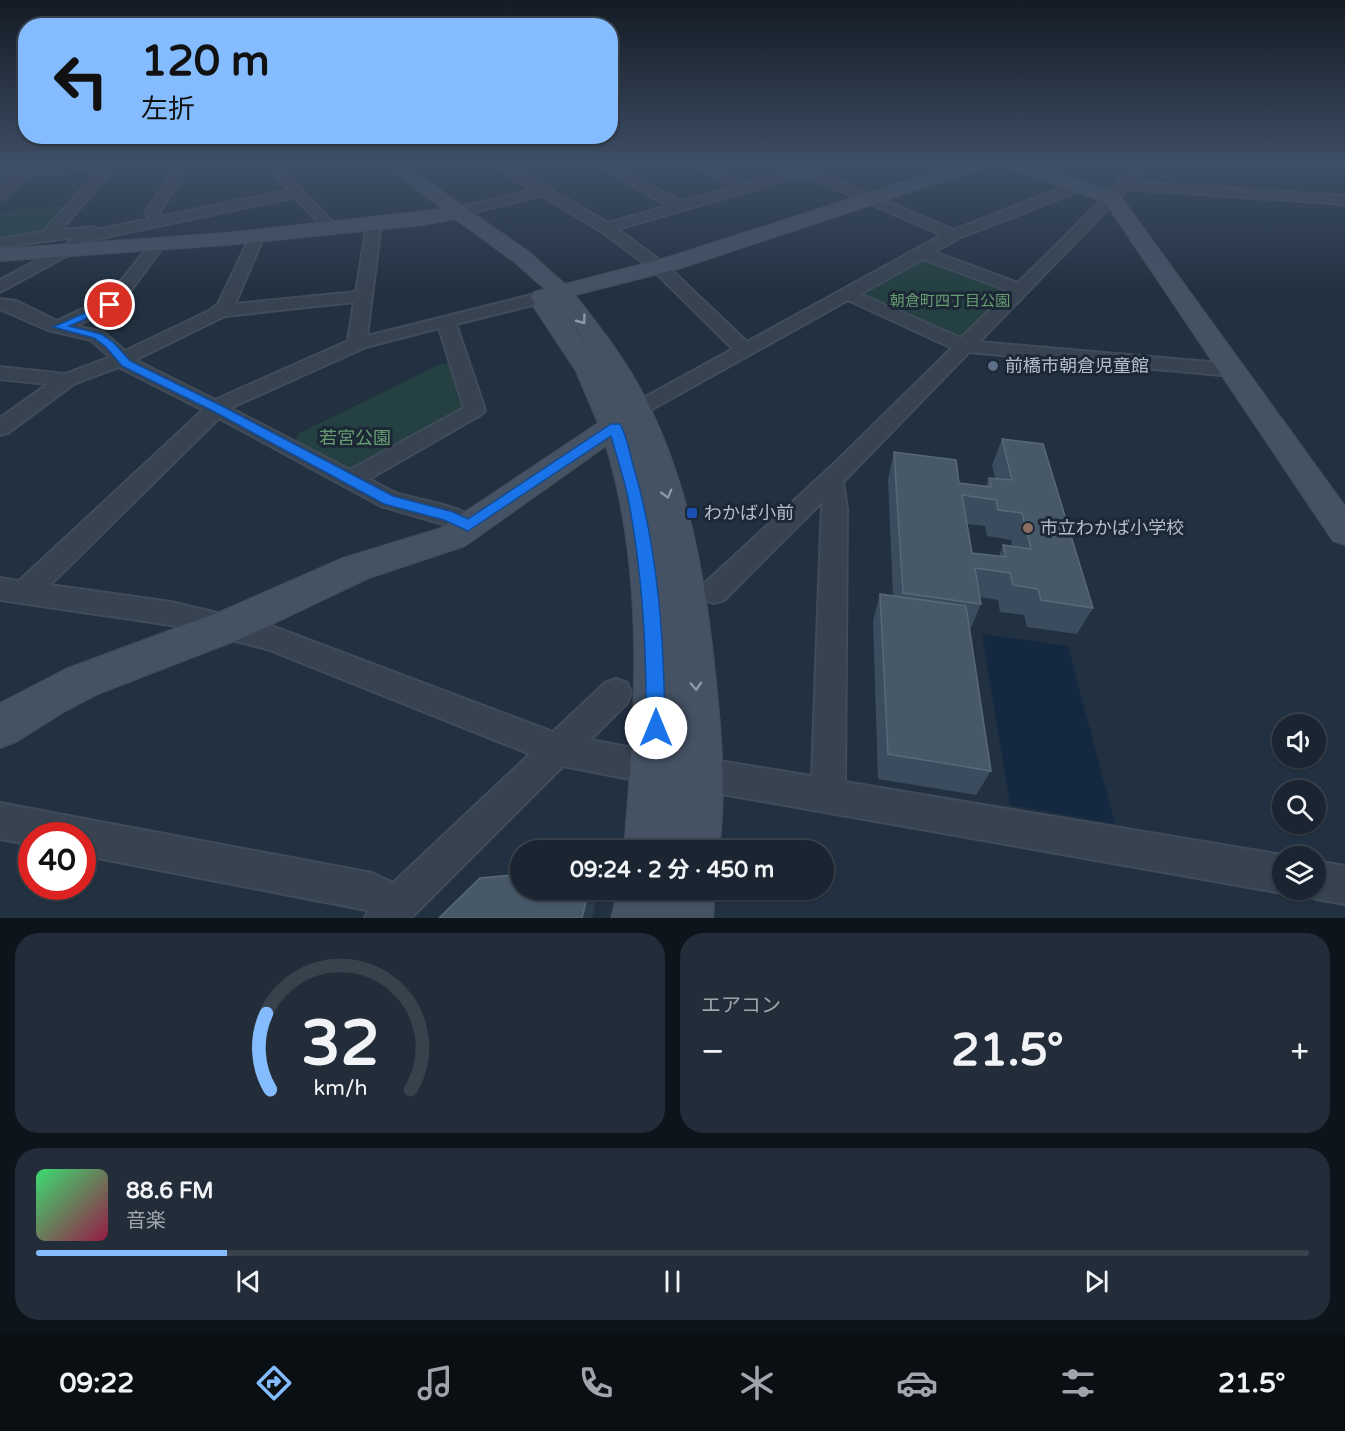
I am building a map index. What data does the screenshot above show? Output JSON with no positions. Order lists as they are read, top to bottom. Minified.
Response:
{"parks":["朝倉町四丁目公園","若宮公園"],"places":{"other":["前橋市朝倉児童館","市立わかば小学校"],"transit":["わかば小前"]},"page":{"turn":["120 m","左折"],"limit":"40","trip":"09:24 · 2 分 · 450 m","tile":"エアコン","heat":["−","21.5°","+"],"song":["88.6 FM","音楽"],"tabs":["09:22","21.5°"],"gauge":["32","km/h"]}}
